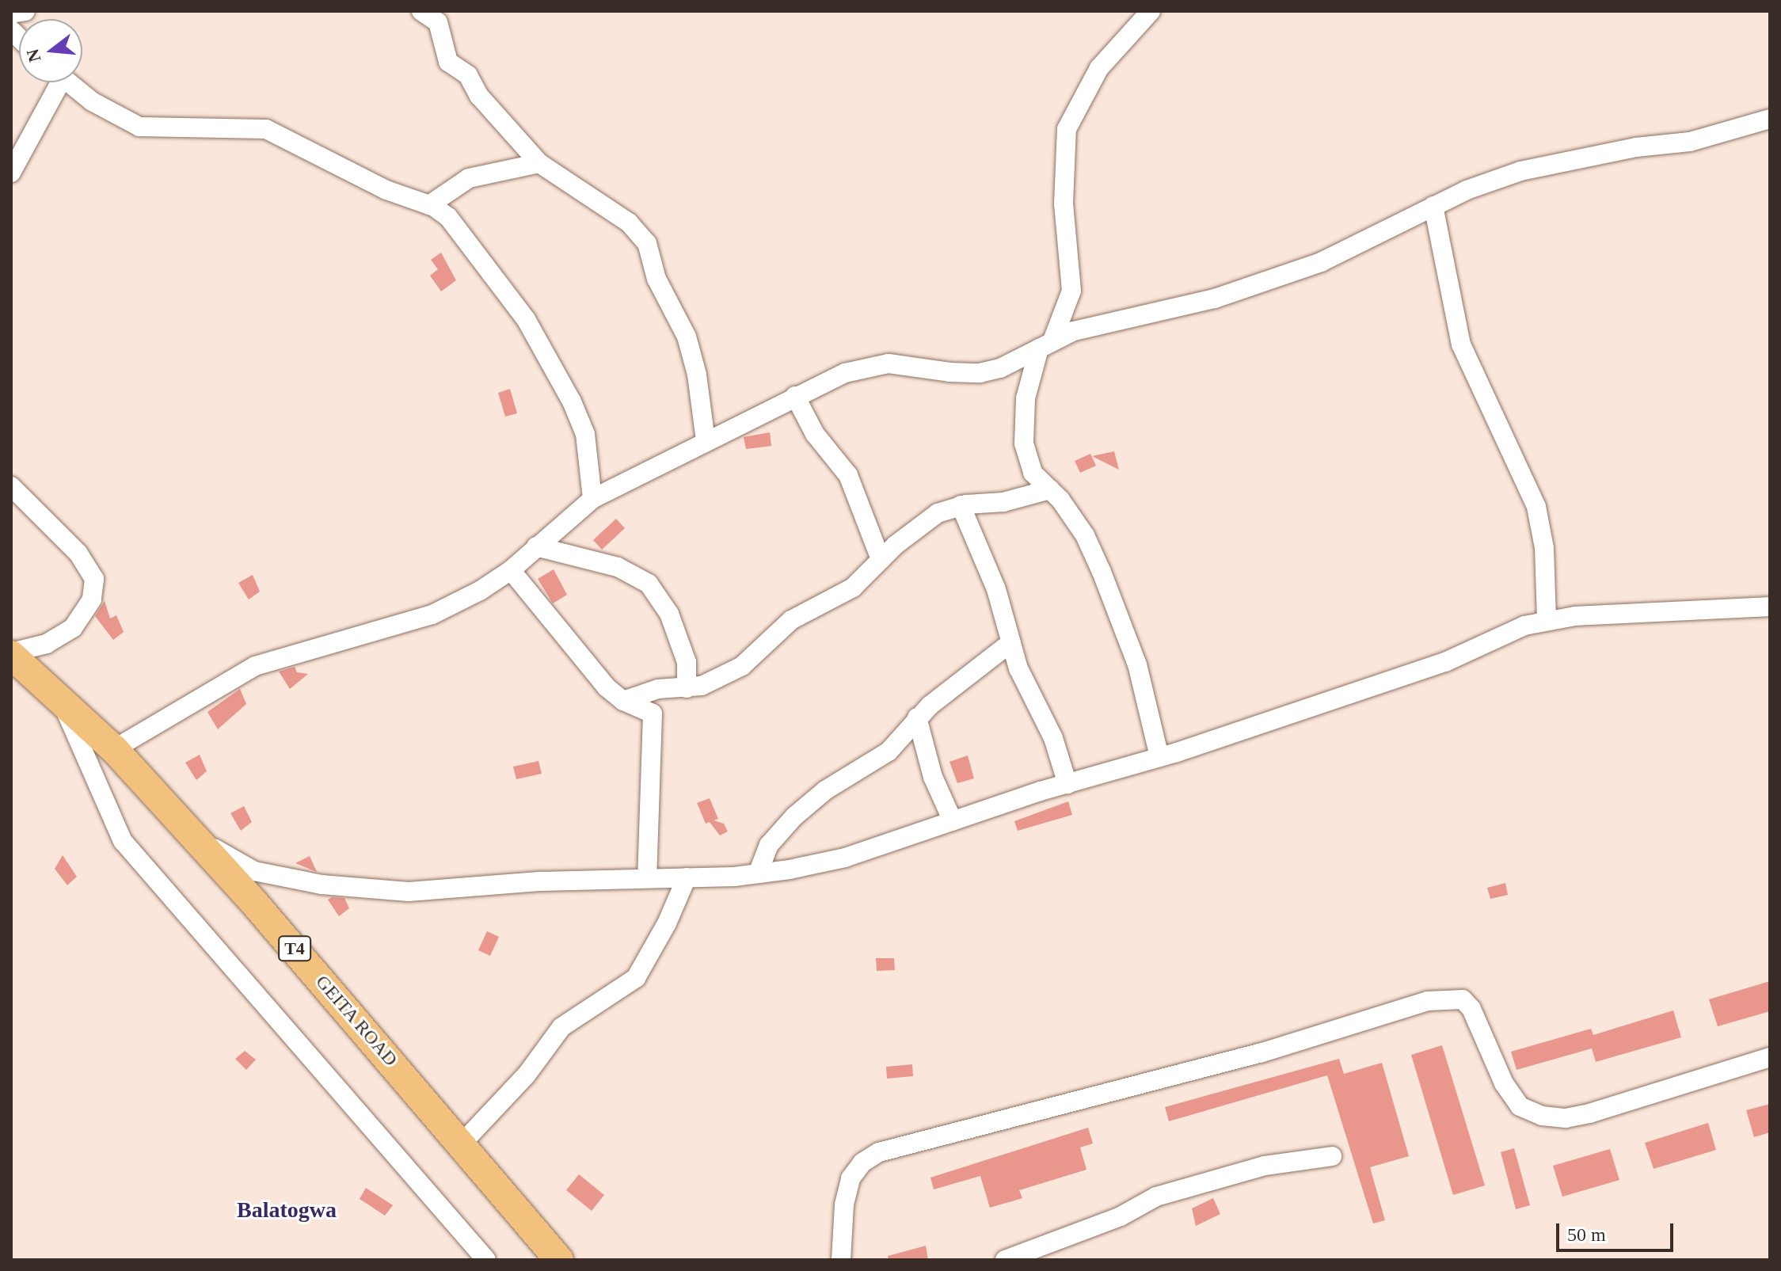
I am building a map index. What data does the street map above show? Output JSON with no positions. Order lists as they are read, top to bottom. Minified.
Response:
{"streets":{"highway":["T4","GEITA ROAD"]},"districts":["Balatogwa"],"scale_bar":"50 m","north":"left"}
